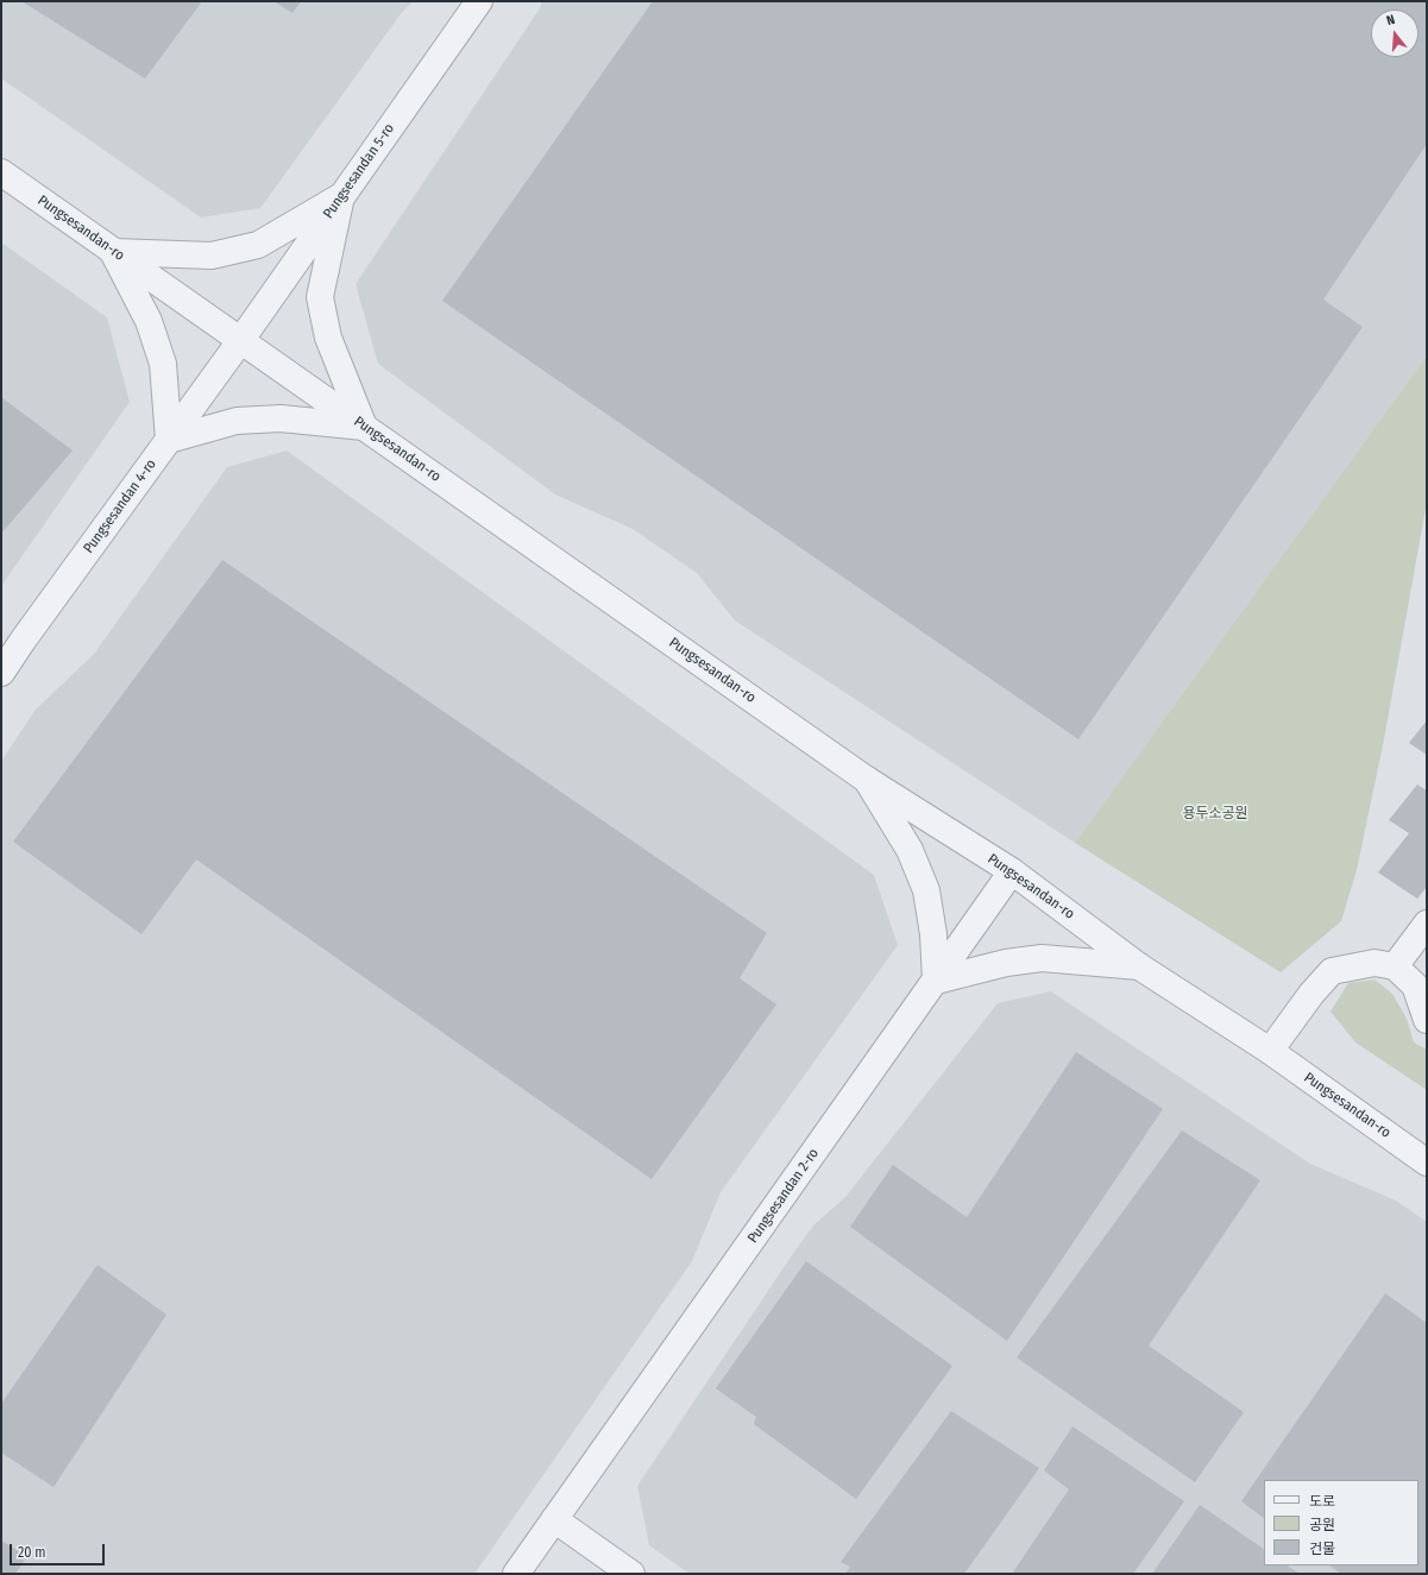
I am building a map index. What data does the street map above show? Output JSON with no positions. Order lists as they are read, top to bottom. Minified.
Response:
{"streets":{"street":["Pungsesandan 5-ro","Pungsesandan-ro","Pungsesandan 4-ro","Pungsesandan 2-ro"]},"crossings":[["Pungsesandan 5-ro","Pungsesandan-ro"],["Pungsesandan 5-ro","Pungsesandan 4-ro"],["Pungsesandan-ro","Pungsesandan 4-ro"],["Pungsesandan-ro","Pungsesandan 2-ro"]],"parks":["용두소공원"],"legend":["도로","공원","건물"],"scale_bar":"20 m","north":"top"}
